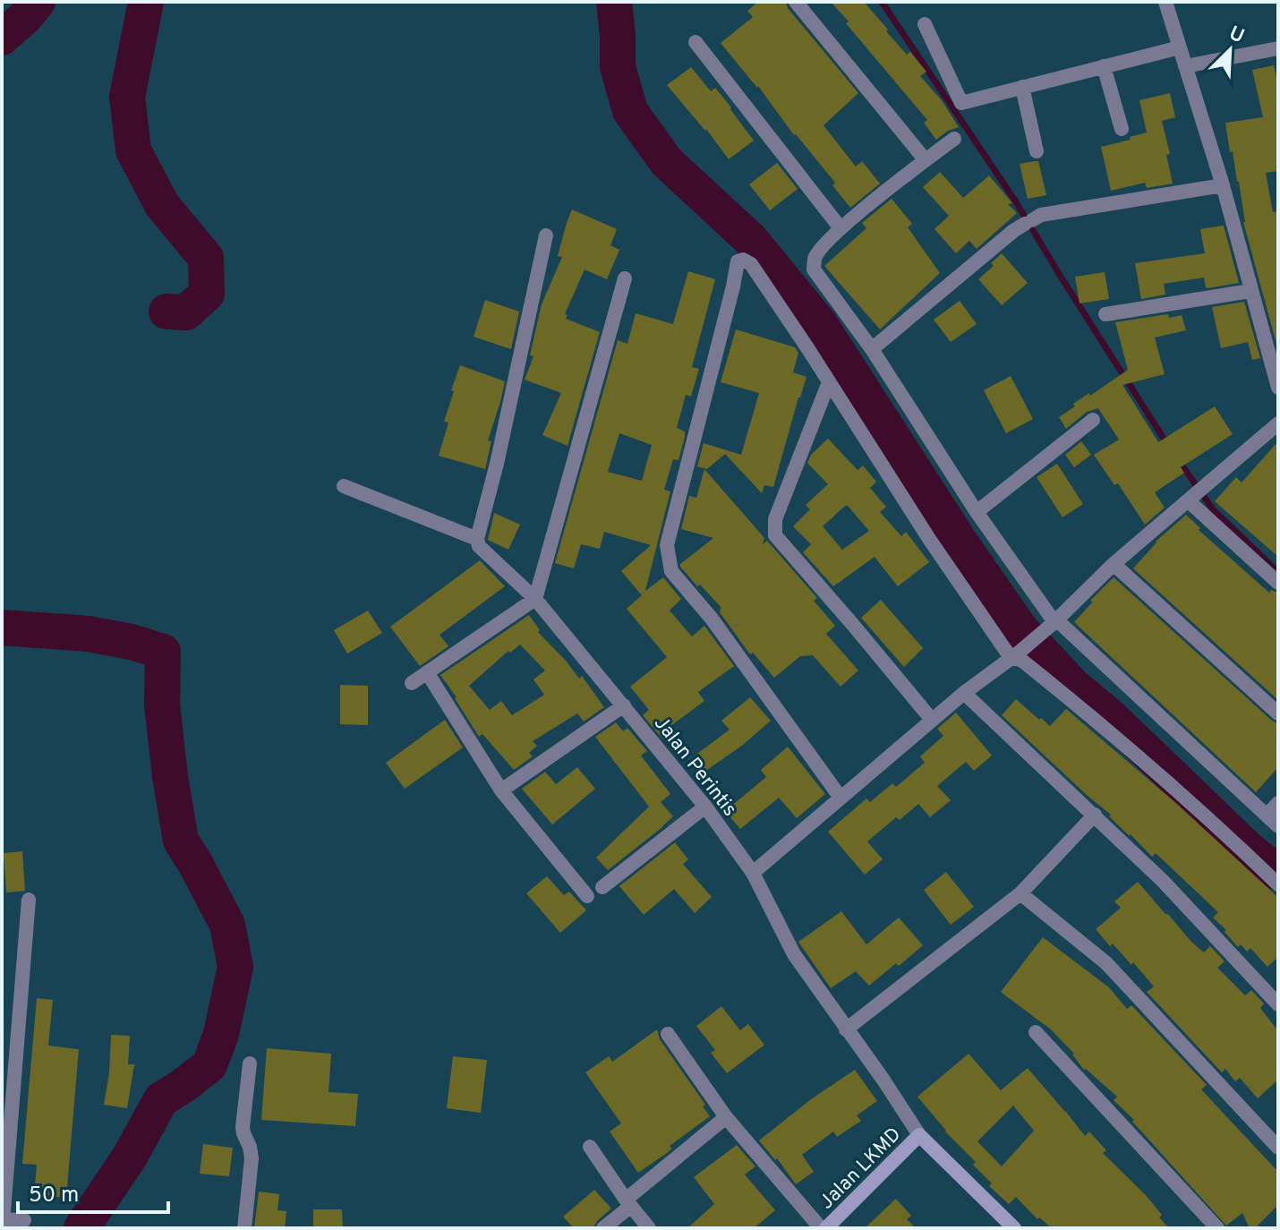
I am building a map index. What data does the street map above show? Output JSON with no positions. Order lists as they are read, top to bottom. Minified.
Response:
{"streets":{"street":["Jalan Perintis","Jalan LKMD"]},"crossings":[["Jalan Perintis","Jalan LKMD"]],"scale_bar":"50 m","north":"top right"}
